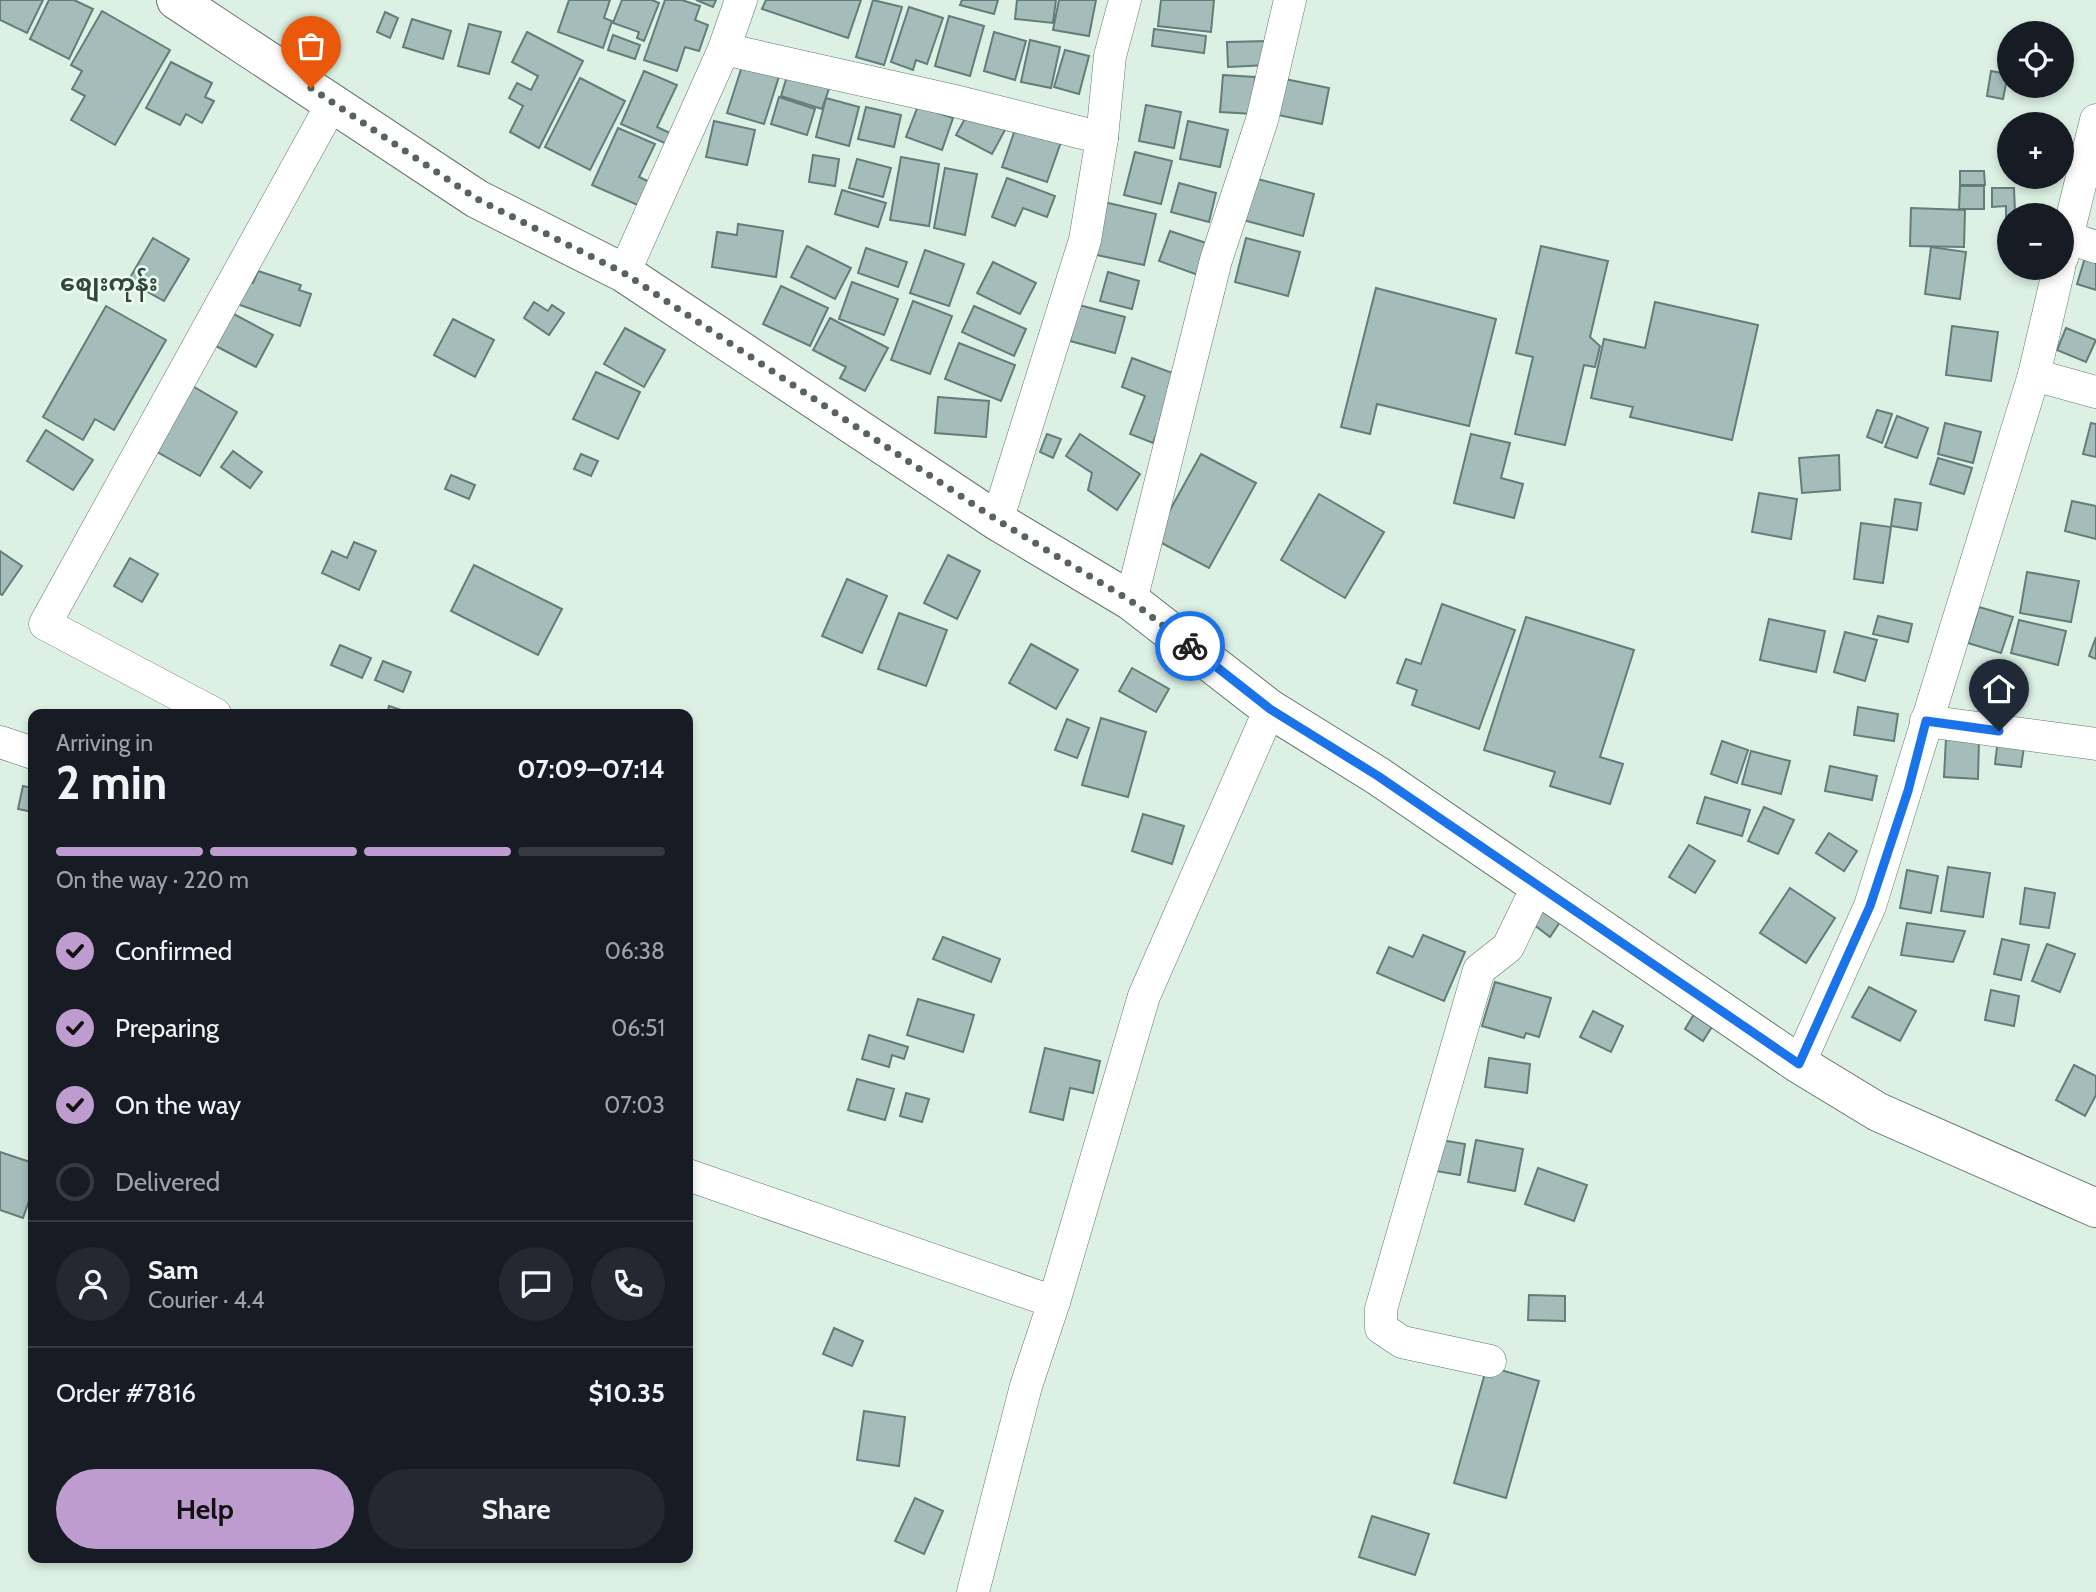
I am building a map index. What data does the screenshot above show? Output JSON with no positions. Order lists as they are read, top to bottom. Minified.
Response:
{"districts":["စျေးကုန်း"],"page":{"map_buttons":["+","−"],"heading":["2 min","Arriving in","07:09–07:14"],"panel":["Sam","Courier · 4.4","Order #7816","$10.35"],"bar":"On the way · 220 m","list":[["Confirmed","06:38"],["Preparing","06:51"],["On the way","07:03"],"Delivered"],"buttons":["Help","Share"]}}
